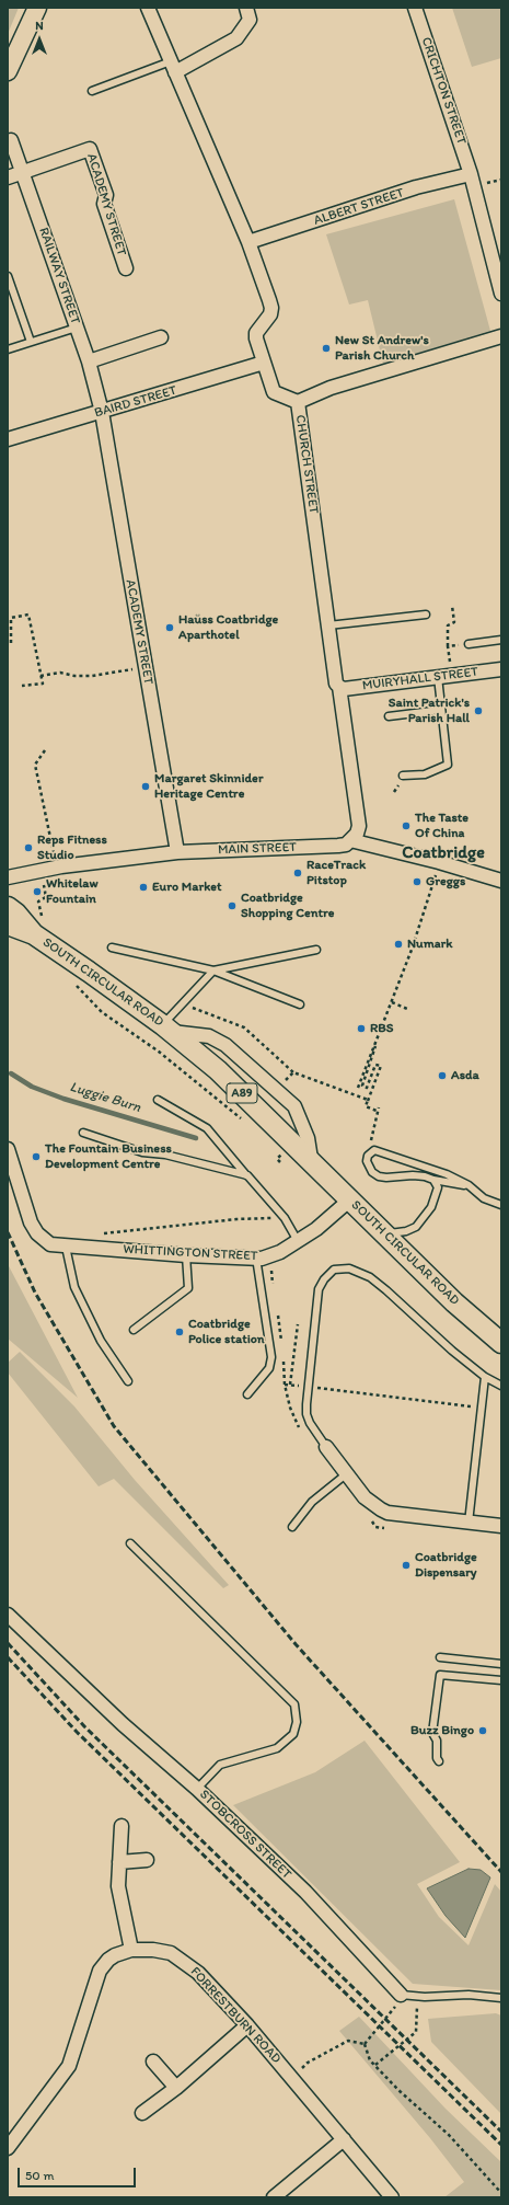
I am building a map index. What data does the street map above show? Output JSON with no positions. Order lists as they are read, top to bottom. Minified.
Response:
{"streets":{"main road":["SOUTH CIRCULAR ROAD","A89"],"street":["CRICHTON STREET","ACADEMY STREET","ALBERT STREET","RAILWAY STREET","BAIRD STREET","CHURCH STREET","MUIRYHALL STREET","MAIN STREET","WHITTINGTON STREET","STOBCROSS STREET","FORRESTBURN ROAD"]},"crossings":[["CRICHTON STREET","ALBERT STREET"],["ACADEMY STREET","RAILWAY STREET"],["ACADEMY STREET","BAIRD STREET"],["ACADEMY STREET","MAIN STREET"],["ALBERT STREET","CHURCH STREET"],["RAILWAY STREET","BAIRD STREET"],["BAIRD STREET","CHURCH STREET"],["CHURCH STREET","MUIRYHALL STREET"],["CHURCH STREET","MAIN STREET"],["SOUTH CIRCULAR ROAD","WHITTINGTON STREET"]],"districts":["Coatbridge"],"water":["Luggie Burn"],"places":["New St Andrew's Parish Church","Haŭss Coatbridge Aparthotel","Saint Patrick's Parish Hall","Margaret Skinnider Heritage Centre","The Taste Of China","Reps Fitness Studio","RaceTrack Pitstop","Greggs","Euro Market","Whitelaw Fountain","Coatbridge Shopping Centre","Numark","RBS","Asda","The Fountain Business Development Centre","Coatbridge Police station","Coatbridge Dispensary","Buzz Bingo"],"scale_bar":"50 m","north":"top"}
